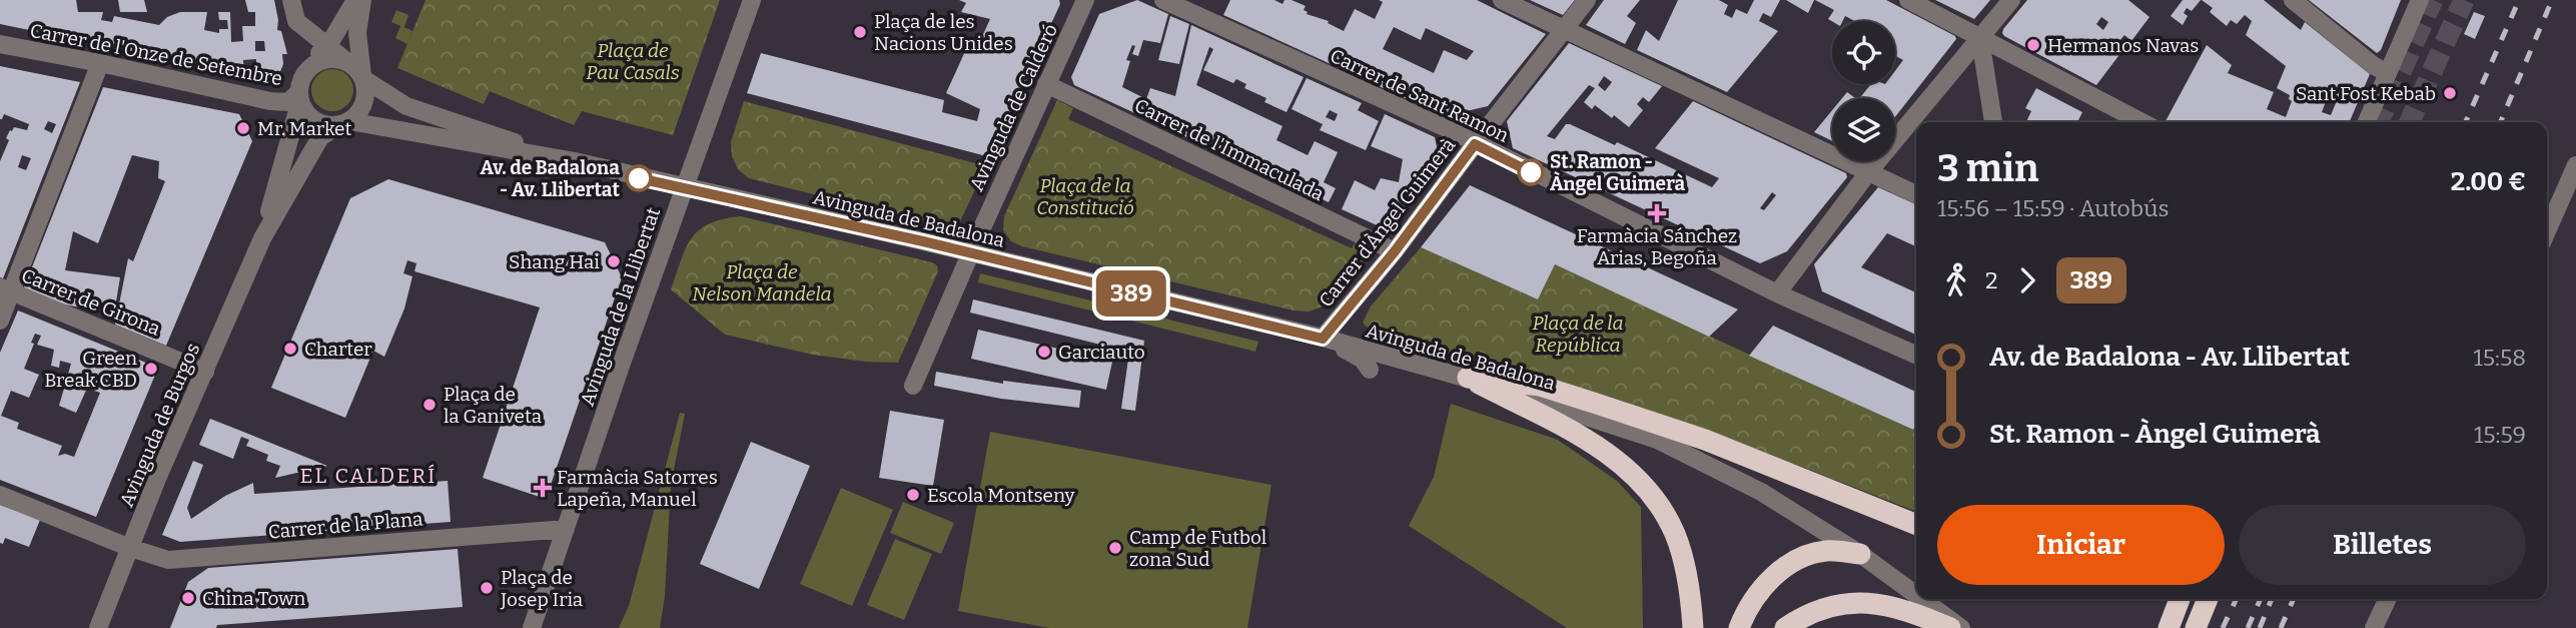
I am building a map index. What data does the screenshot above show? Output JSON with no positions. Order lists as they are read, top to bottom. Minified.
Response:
{"streets":{"street":["Carrer de l'Onze de Setembre","Carrer de Sant Ramon","Avinguda de Calderó","Carrer de l'Immaculada","Avinguda de Badalona","Carrer d'Àngel Guimerà","Carrer de Girona","Avinguda de la Llibertat","Avinguda de Burgos","Carrer de la Plana"]},"crossings":[["Carrer de l'Onze de Setembre","Avinguda de Badalona"],["Carrer de l'Onze de Setembre","Avinguda de Burgos"],["Carrer de Sant Ramon","Carrer d'Àngel Guimerà"],["Avinguda de Calderó","Carrer de l'Immaculada"],["Avinguda de Calderó","Avinguda de Badalona"],["Carrer de l'Immaculada","Carrer d'Àngel Guimerà"],["Avinguda de Badalona","Carrer d'Àngel Guimerà"],["Avinguda de Badalona","Avinguda de la Llibertat"],["Avinguda de Badalona","Avinguda de Burgos"],["Carrer de Girona","Avinguda de Burgos"],["Avinguda de la Llibertat","Carrer de la Plana"],["Avinguda de Burgos","Carrer de la Plana"]],"districts":["EL CALDERÍ"],"parks":["Plaça de Pau Casals","Plaça de la Constitució","Plaça de Nelson Mandela","Plaça de la República"],"places":{"other":["Plaça de les Nacions Unides","Hermanos Navas","Sant Fost Kebab","Mr. Market","St. Ramon - Àngel Guimerà","Av. de Badalona - Av. Llibertat","Shang Hai","Charter","Garciauto","Green Break CBD","Plaça de la Ganiveta","Escola Montseny","Camp de Futbol zona Sud","Plaça de Josep Iria","China Town"],"health":["Farmàcia Sánchez Arias, Begoña","Farmàcia Satorres Lapeña, Manuel"]},"lines":["bus line 389"],"page":{"on_map":"389","heading":["3 min","15:56 – 15:59 · Autobús","2.00 €"],"legs":["2","389"],"list":[{"name":"Av. de Badalona - Av. Llibertat","value":"15:58"},{"name":"St. Ramon - Àngel Guimerà","value":"15:59"}],"buttons":["Iniciar","Billetes"]}}
